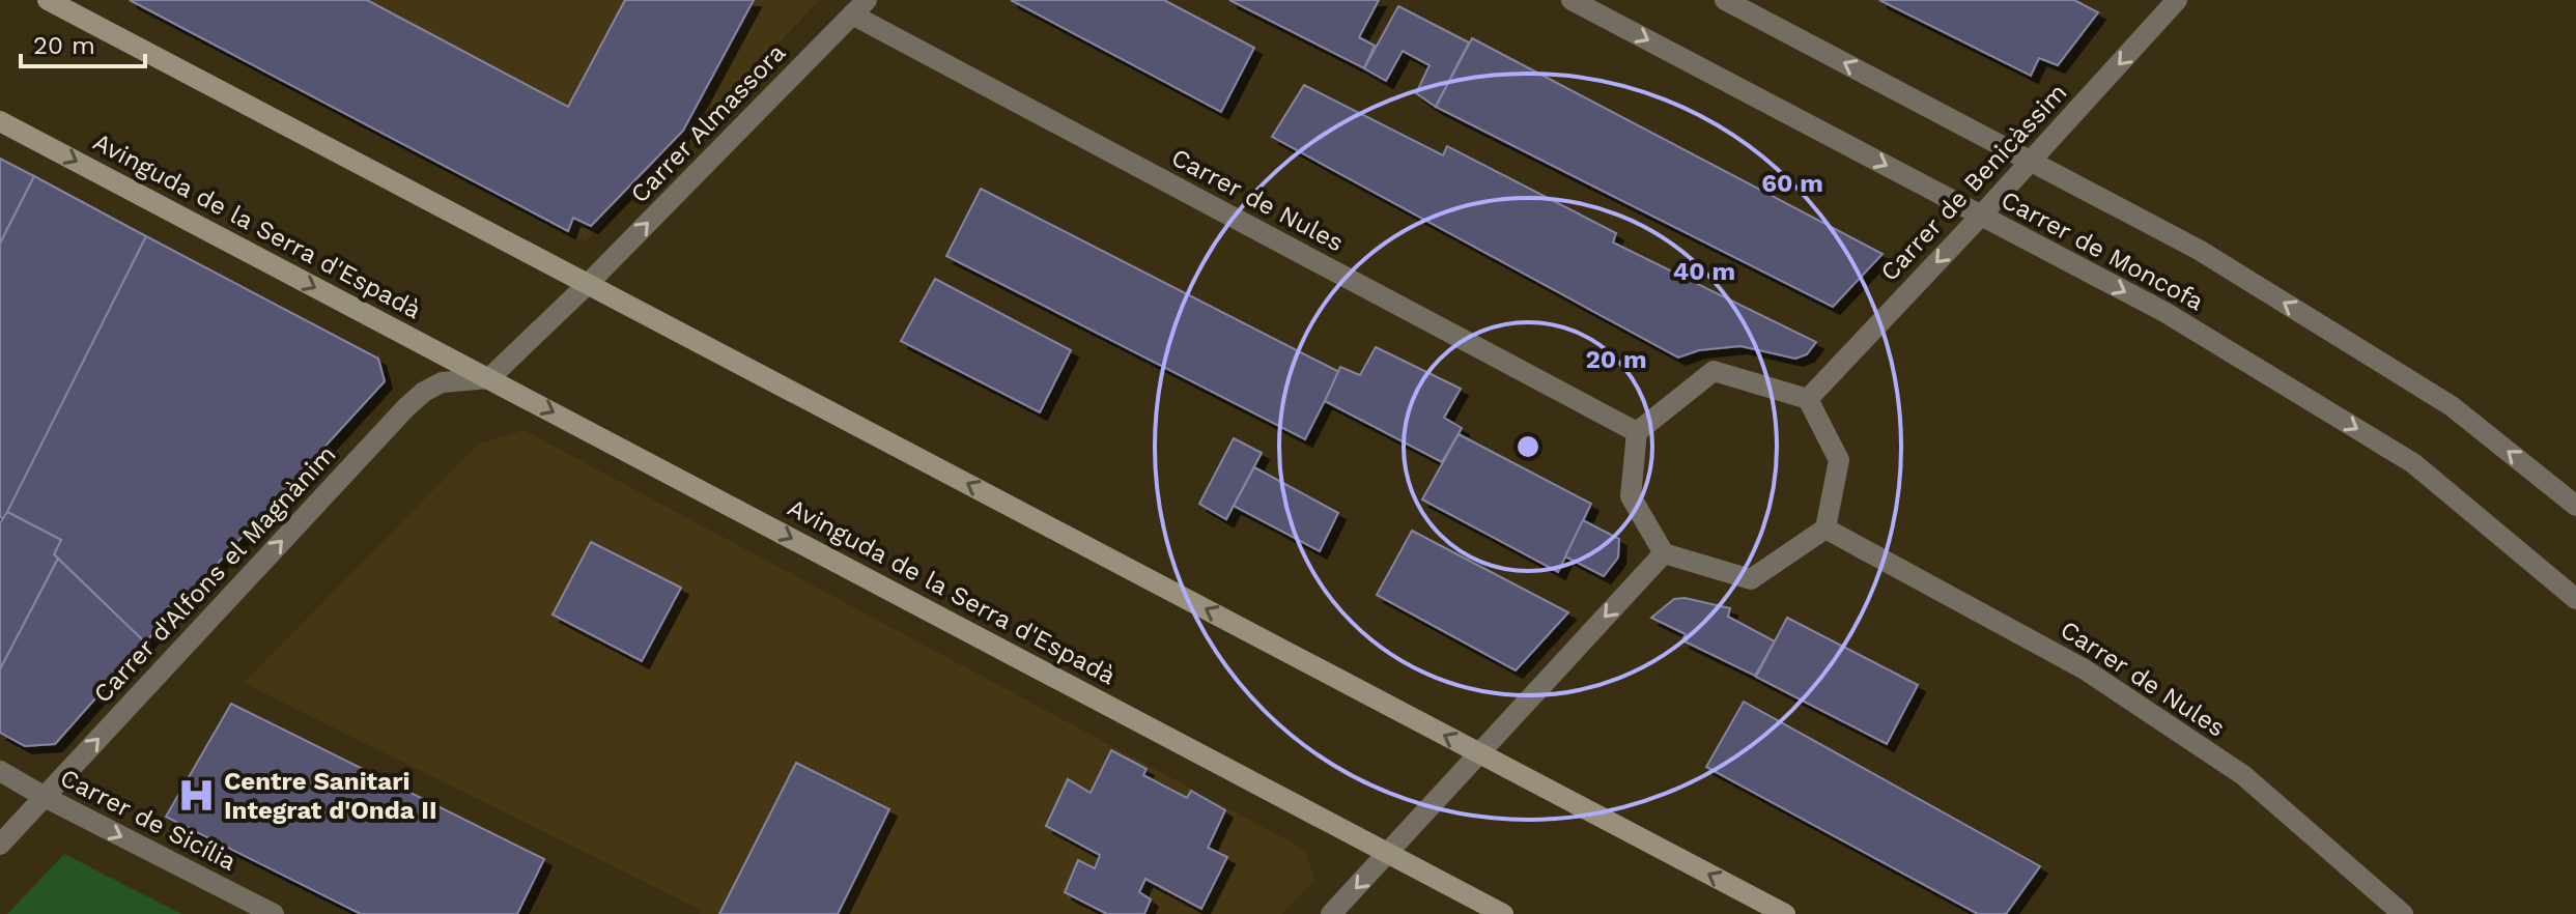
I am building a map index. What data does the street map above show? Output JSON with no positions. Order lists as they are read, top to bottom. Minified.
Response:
{"streets":{"street":["Carrer Almassora","Carrer de Benicàssim","Carrer de Nules","Avinguda de la Serra d'Espadà","Carrer de Moncofa","Carrer d'Alfons el Magnànim","Carrer de Sicília"]},"crossings":[["Carrer Almassora","Carrer de Nules"],["Carrer de Benicàssim","Carrer de Nules"],["Carrer de Benicàssim","Carrer de Moncofa"],["Avinguda de la Serra d'Espadà","Carrer d'Alfons el Magnànim"],["Carrer d'Alfons el Magnànim","Carrer de Sicília"]],"one_way":["Carrer Almassora","Carrer de Benicàssim","Carrer d'Alfons el Magnànim","Carrer de Sicília"],"places":{"hospital":["Centre Sanitari Integrat d'Onda II"]},"scale_bar":"20 m","rings":["60 m","40 m","20 m"]}
